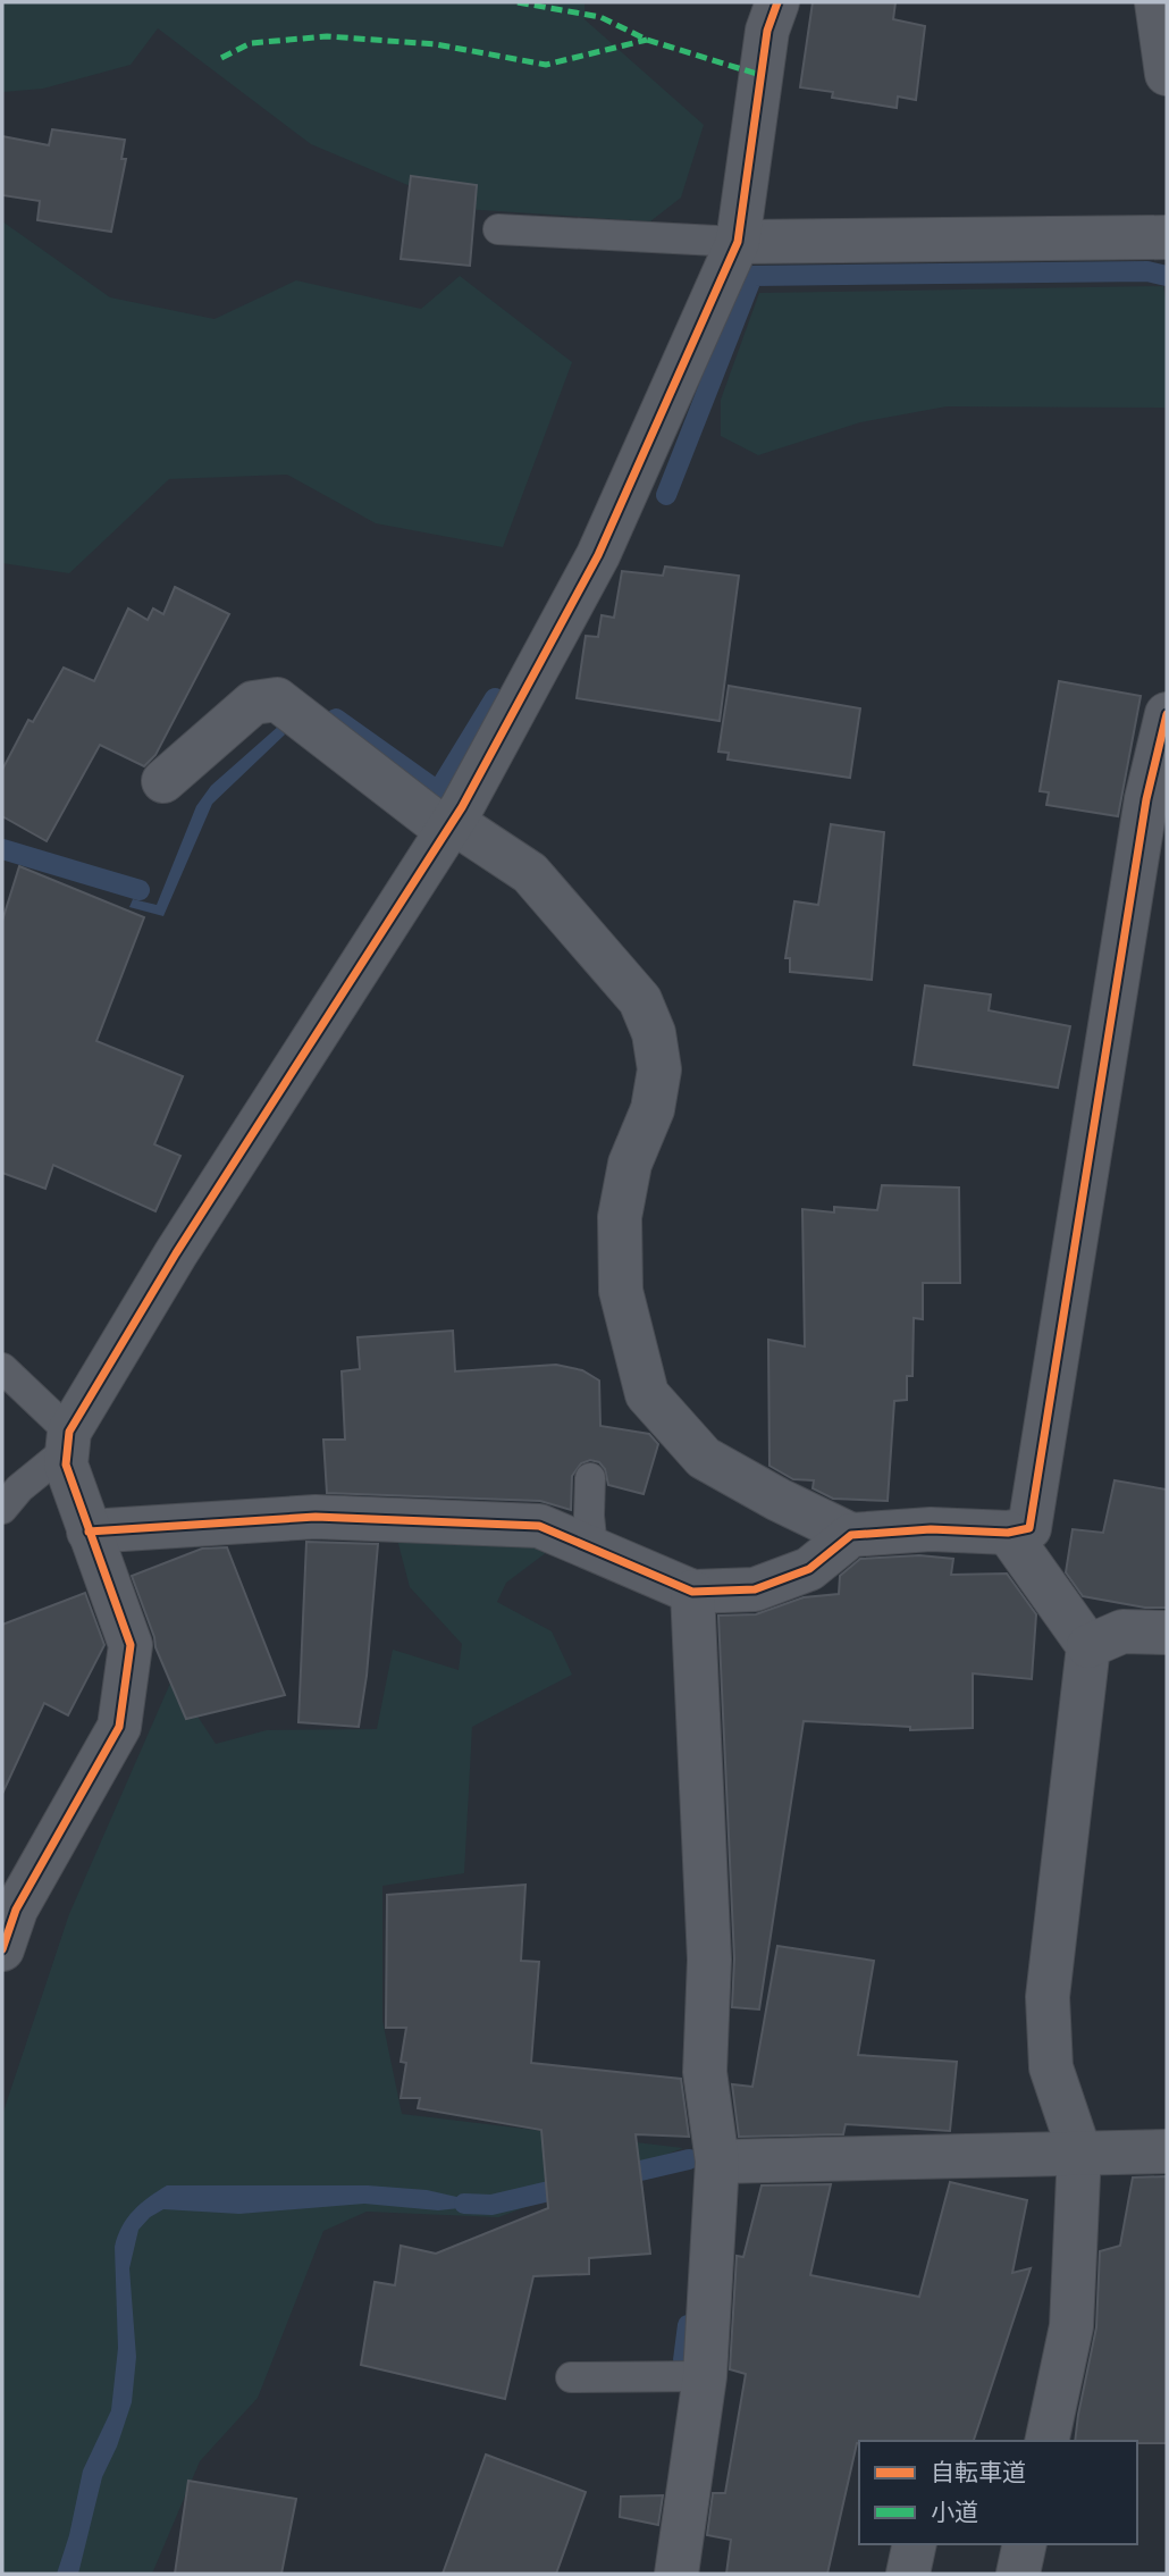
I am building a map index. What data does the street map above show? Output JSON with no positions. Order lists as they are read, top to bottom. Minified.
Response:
{"legend":["自転車道","小道"]}
